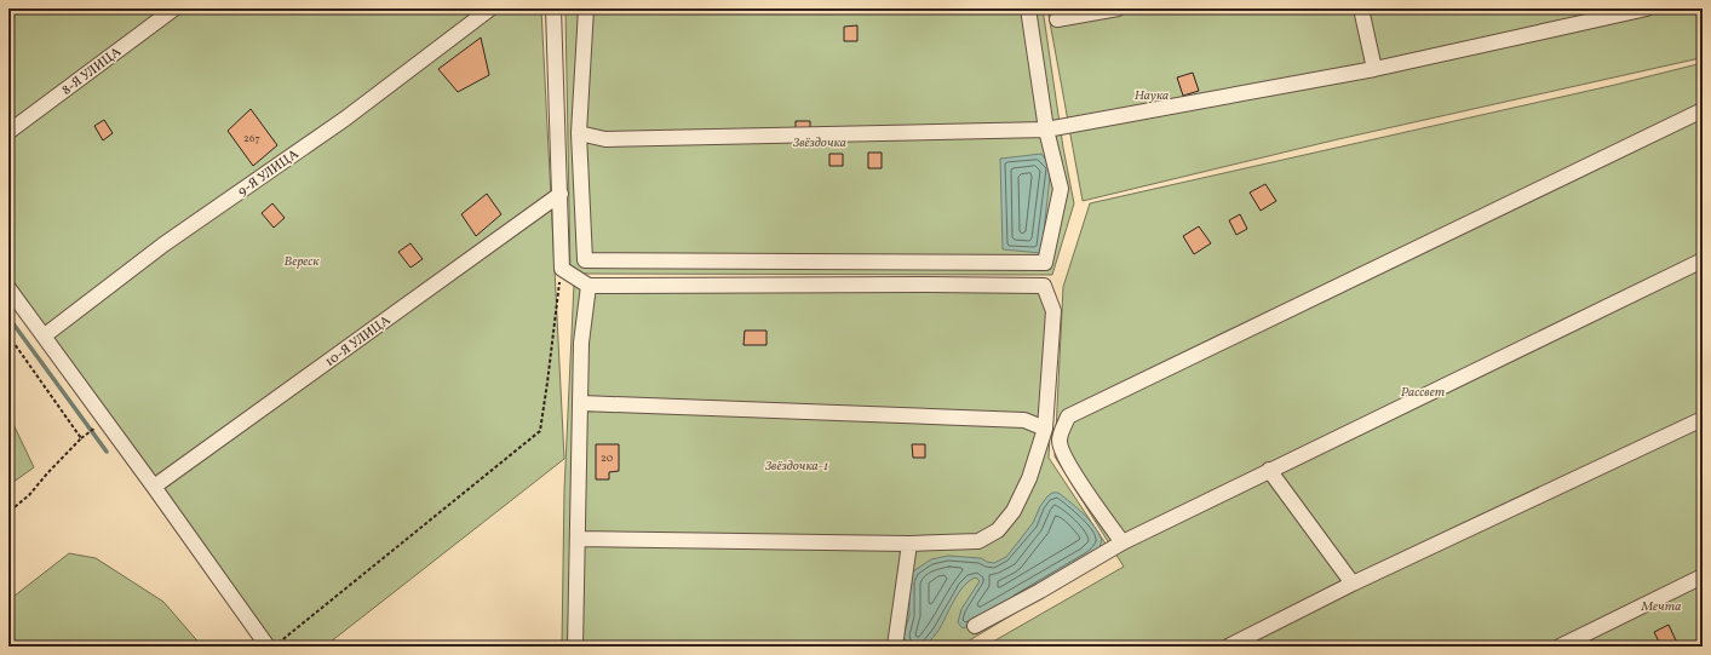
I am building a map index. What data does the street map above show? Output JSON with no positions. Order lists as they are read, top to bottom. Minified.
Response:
{"streets":{"street":["8-Я УЛИЦА","9-Я УЛИЦА","10-Я УЛИЦА"]},"parks":["Наука","Звёздочка","Вереск","Рассвет","Звёздочка-1","Мечта"],"house_numbers":["267","20"]}
